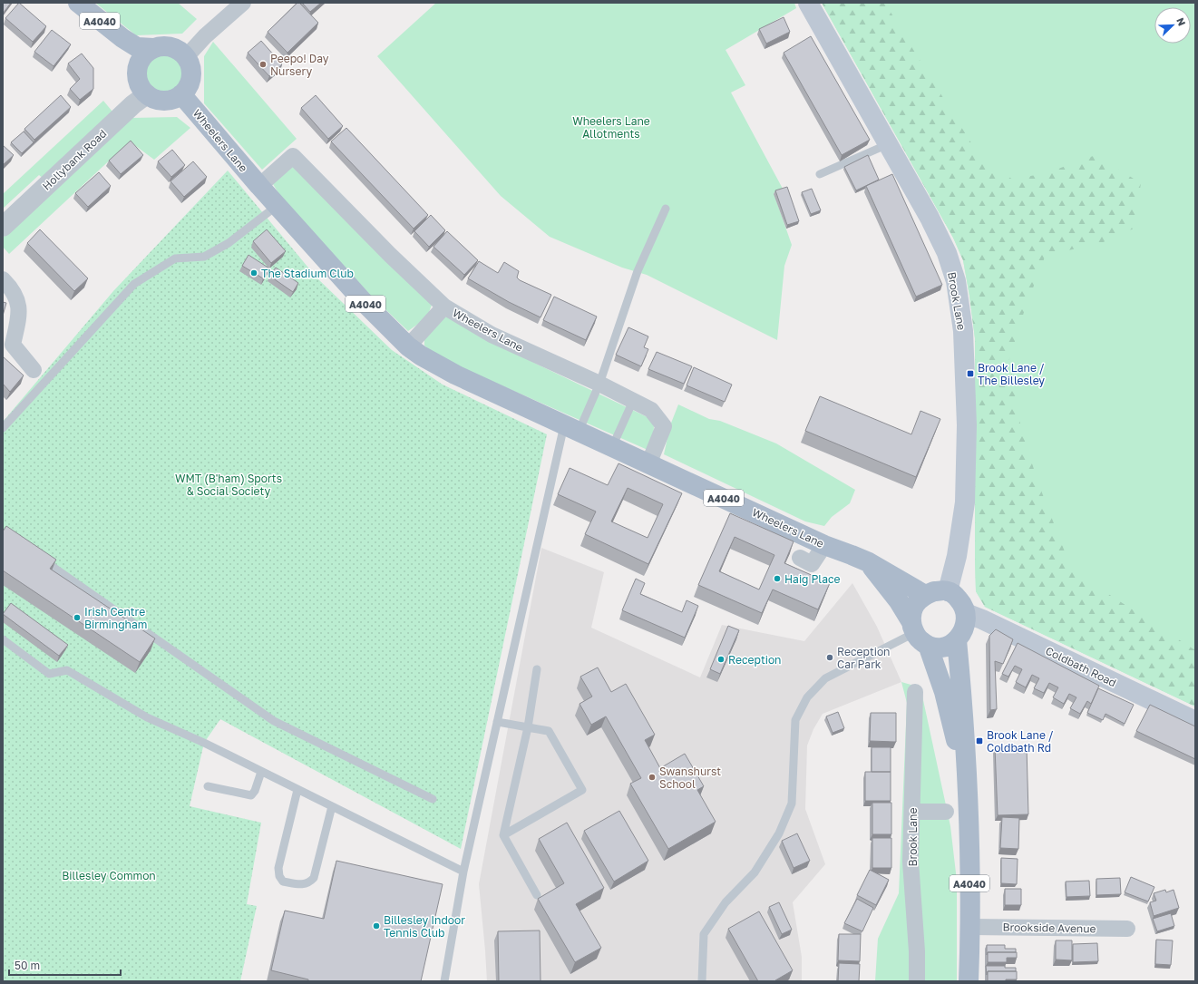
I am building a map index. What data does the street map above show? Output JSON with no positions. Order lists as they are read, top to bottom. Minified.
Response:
{"streets":{"main road":["A4040","Wheelers Lane","Brook Lane","Coldbath Road"],"street":["Hollybank Road","Brookside Avenue"]},"crossings":[["A4040","Wheelers Lane"],["A4040","Hollybank Road"],["A4040","Brook Lane"],["A4040","Coldbath Road"],["A4040","Brookside Avenue"],["Wheelers Lane","Hollybank Road"],["Wheelers Lane","Brook Lane"],["Wheelers Lane","Coldbath Road"],["Brook Lane","Coldbath Road"]],"parks":["Wheelers Lane Allotments","WMT (B'ham) Sports & Social Society","Billesley Common"],"places":{"other":["Peepo! Day Nursery","The Stadium Club","Haig Place","Irish Centre Birmingham","Reception Car Park","Reception","Swanshurst School","Billesley Indoor Tennis Club"],"transit":["Brook Lane / The Billesley","Brook Lane / Coldbath Rd"]},"scale_bar":"50 m","north":"top right"}
